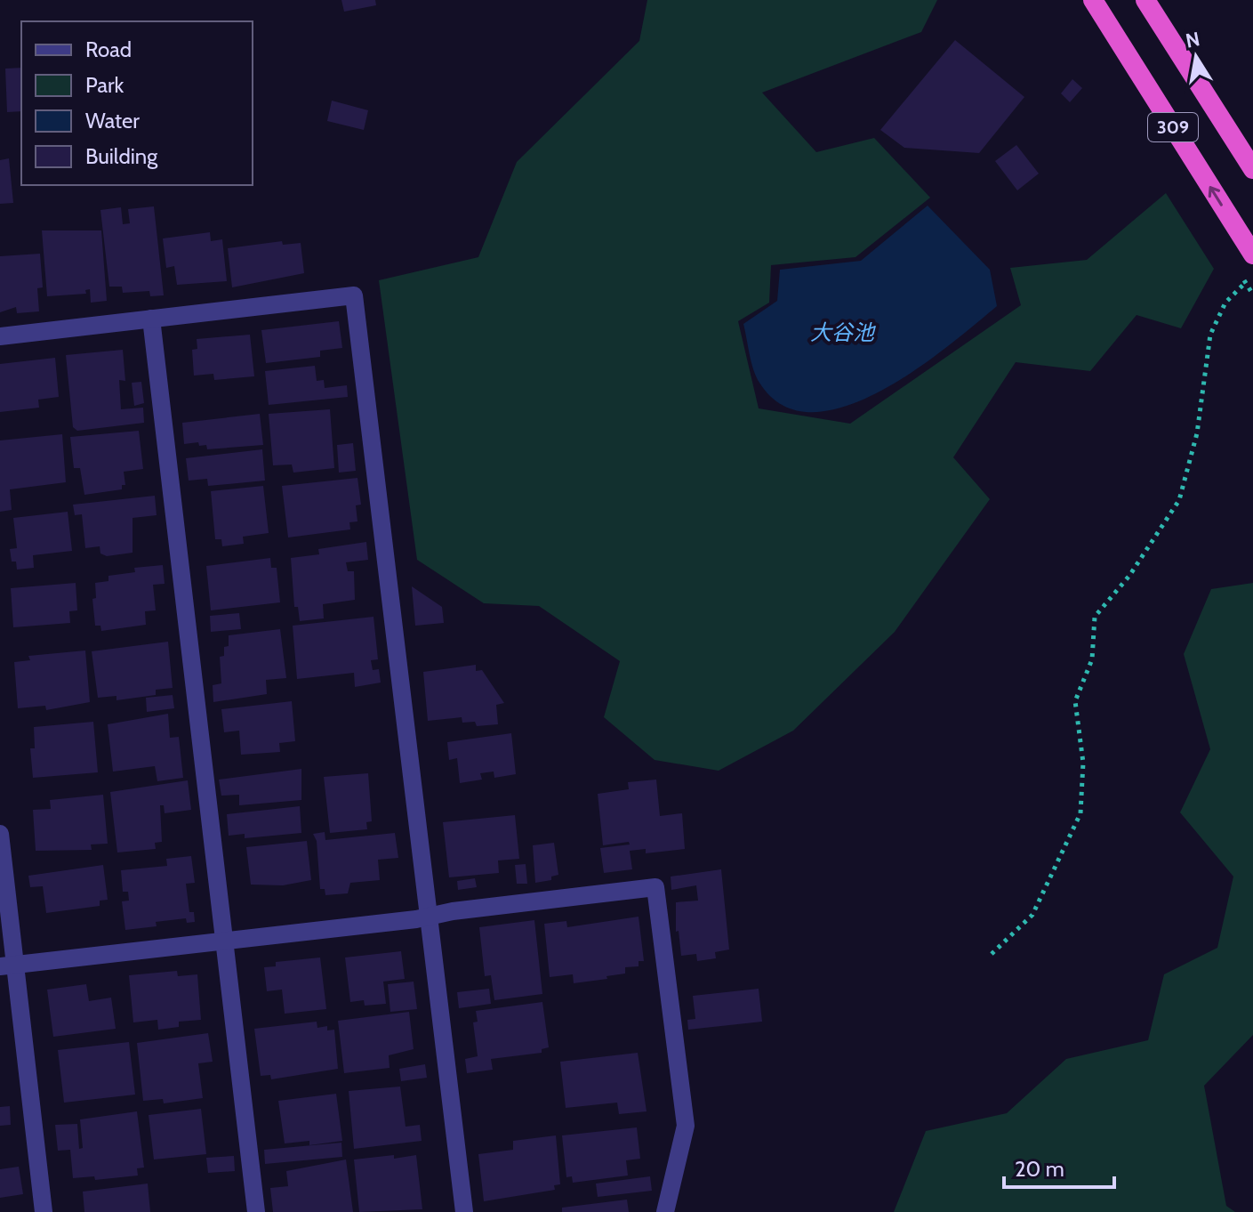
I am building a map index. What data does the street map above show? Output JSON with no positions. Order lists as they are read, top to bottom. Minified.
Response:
{"streets":{"highway":["309"]},"water":["大谷池"],"legend":["Road","Park","Water","Building"],"scale_bar":"20 m","north":"top"}
